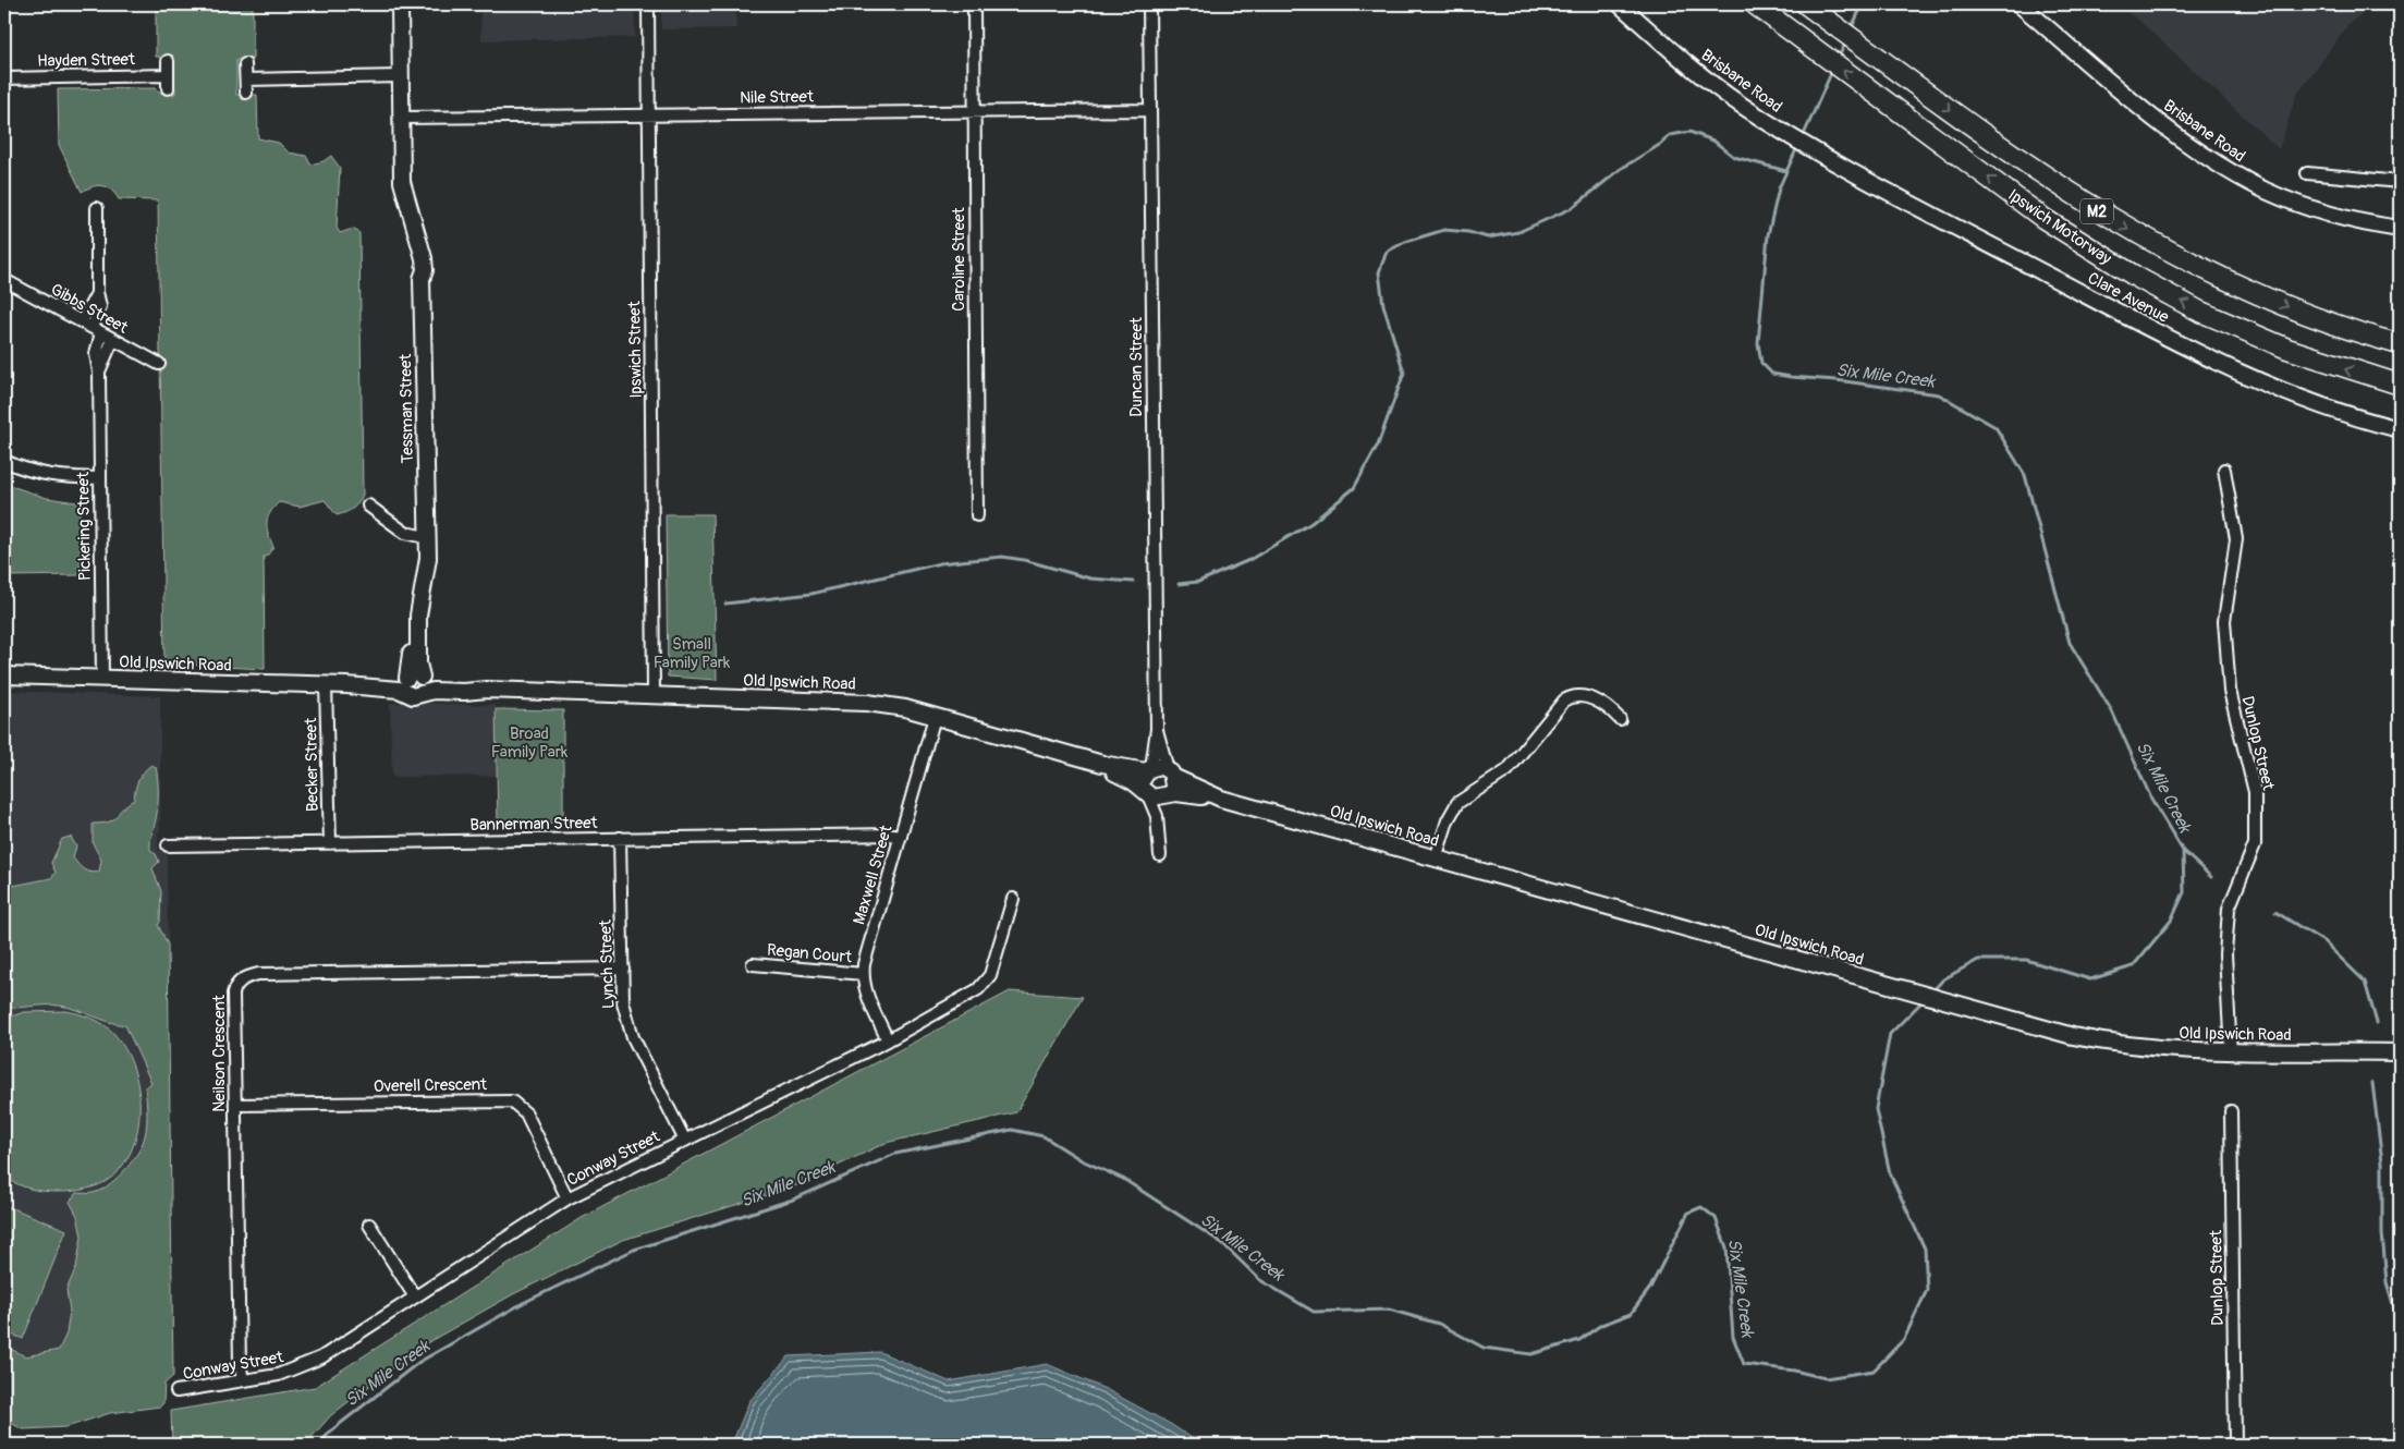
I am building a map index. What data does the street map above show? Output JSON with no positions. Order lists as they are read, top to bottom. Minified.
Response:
{"streets":{"highway":["M2","Ipswich Motorway"],"main road":["Brisbane Road","Clare Avenue","Tessman Street","Old Ipswich Road"],"street":["Hayden Street","Nile Street","Caroline Street","Gibbs Street","Ipswich Street","Duncan Street","Pickering Street","Dunlop Street","Becker Street","Bannerman Street","Maxwell Street","Regan Court","Lynch Street","Neilson Crescent","Overell Crescent","Conway Street"]},"crossings":[["Brisbane Road","Clare Avenue"],["Nile Street","Caroline Street"],["Nile Street","Ipswich Street"],["Nile Street","Duncan Street"],["Nile Street","Tessman Street"],["Gibbs Street","Pickering Street"],["Ipswich Street","Old Ipswich Road"],["Duncan Street","Old Ipswich Road"],["Tessman Street","Old Ipswich Road"],["Pickering Street","Old Ipswich Road"],["Old Ipswich Road","Dunlop Street"],["Old Ipswich Road","Becker Street"],["Old Ipswich Road","Maxwell Street"],["Becker Street","Bannerman Street"],["Bannerman Street","Maxwell Street"],["Bannerman Street","Lynch Street"],["Maxwell Street","Regan Court"],["Maxwell Street","Conway Street"],["Lynch Street","Neilson Crescent"],["Lynch Street","Conway Street"],["Neilson Crescent","Overell Crescent"],["Neilson Crescent","Conway Street"],["Overell Crescent","Conway Street"]],"water":["Six Mile Creek"],"parks":["Small Family Park","Broad Family Park"]}
